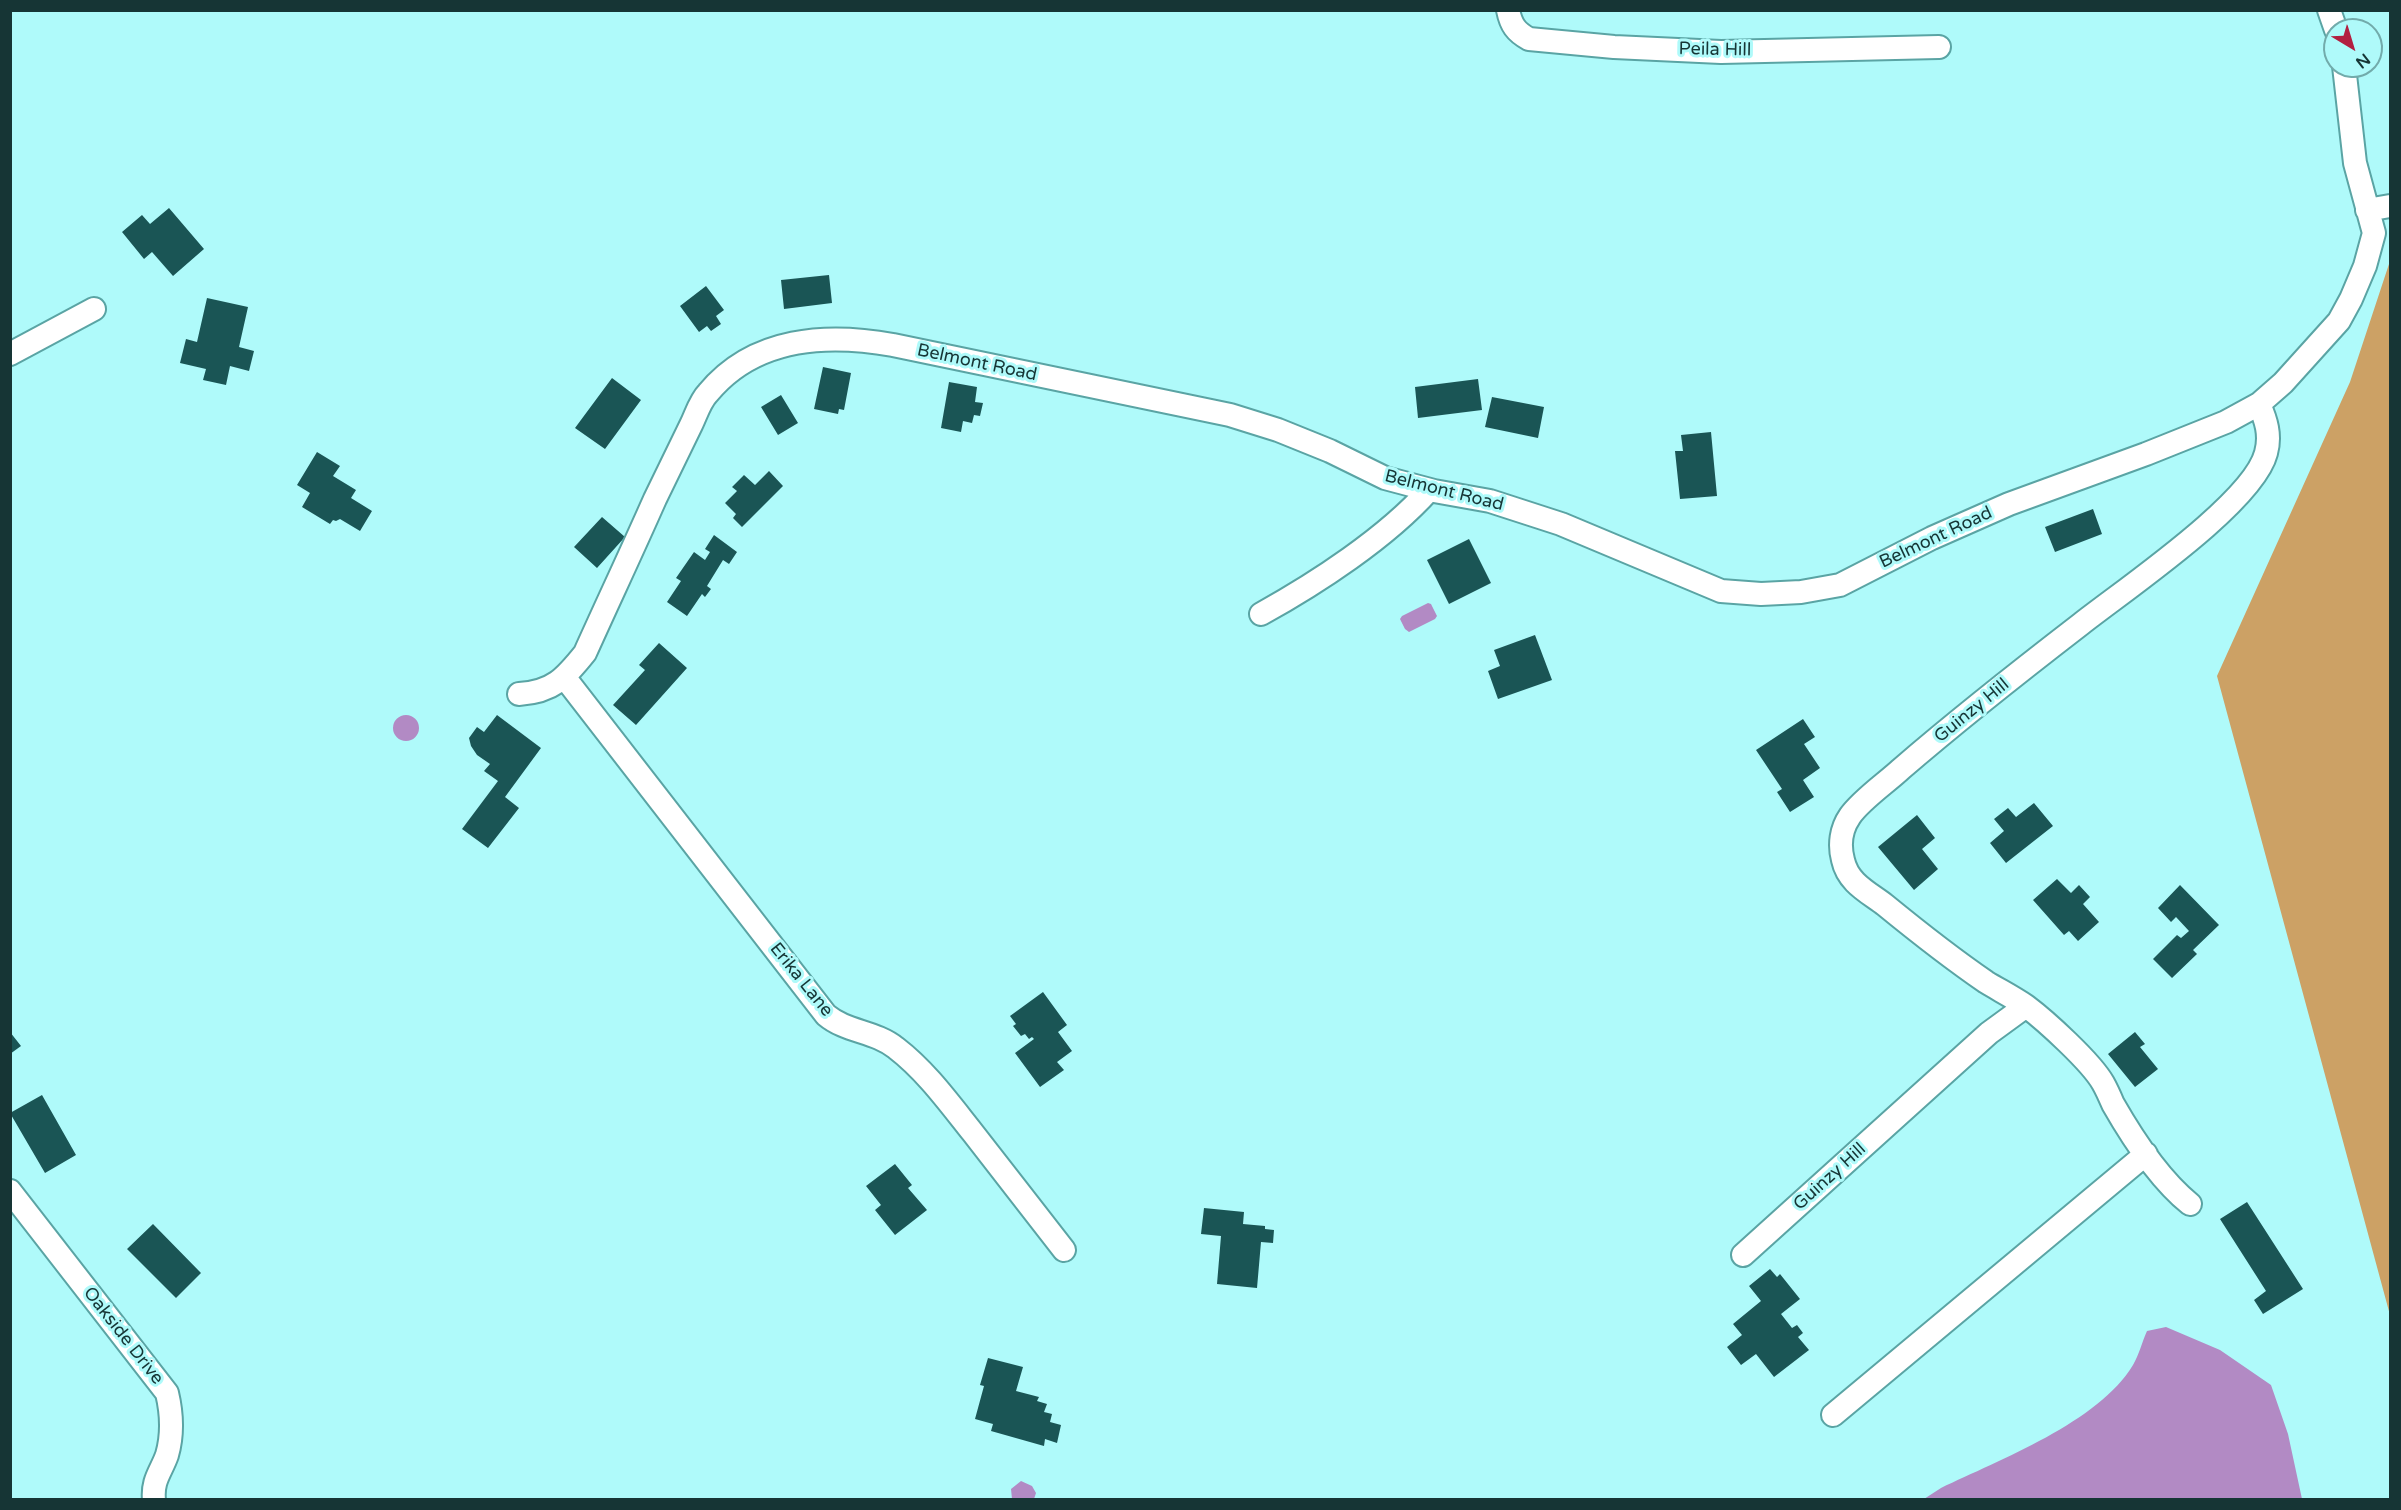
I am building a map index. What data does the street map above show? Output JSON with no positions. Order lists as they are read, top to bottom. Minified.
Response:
{"streets":{"street":["Peila Hill","Belmont Road","Guinzy Hill","Erika Lane","Oakside Drive"]},"crossings":[["Belmont Road","Guinzy Hill"],["Belmont Road","Erika Lane"]],"north":"bottom right"}
